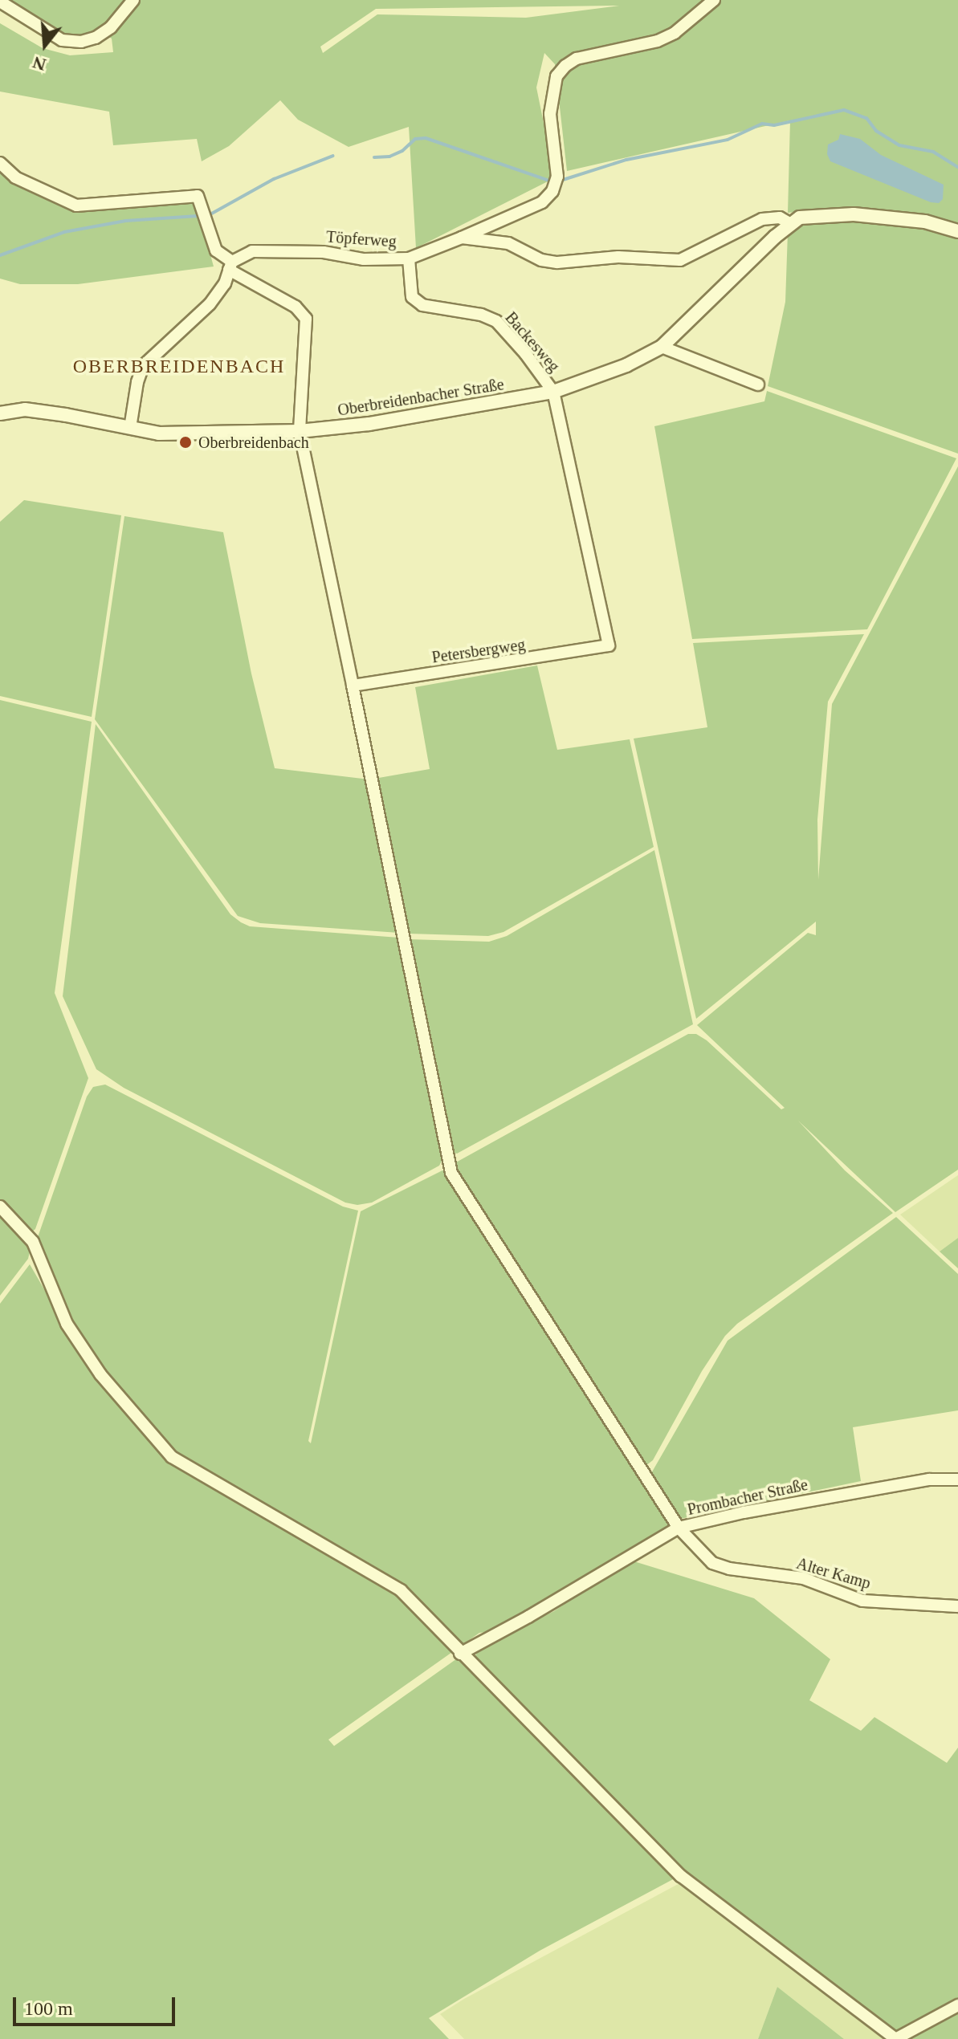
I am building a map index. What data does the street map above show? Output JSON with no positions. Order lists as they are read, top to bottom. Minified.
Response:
{"streets":{"street":["Töpferweg","Backesweg","Oberbreidenbacher Straße","Petersbergweg","Prombacher Straße","Alter Kamp"]},"crossings":[["Töpferweg","Backesweg"],["Töpferweg","Oberbreidenbacher Straße"],["Backesweg","Oberbreidenbacher Straße"],["Backesweg","Petersbergweg"],["Oberbreidenbacher Straße","Petersbergweg"],["Petersbergweg","Alter Kamp"],["Prombacher Straße","Alter Kamp"]],"districts":["OBERBREIDENBACH"],"places":["Oberbreidenbach"],"scale_bar":"100 m","north":"bottom"}
